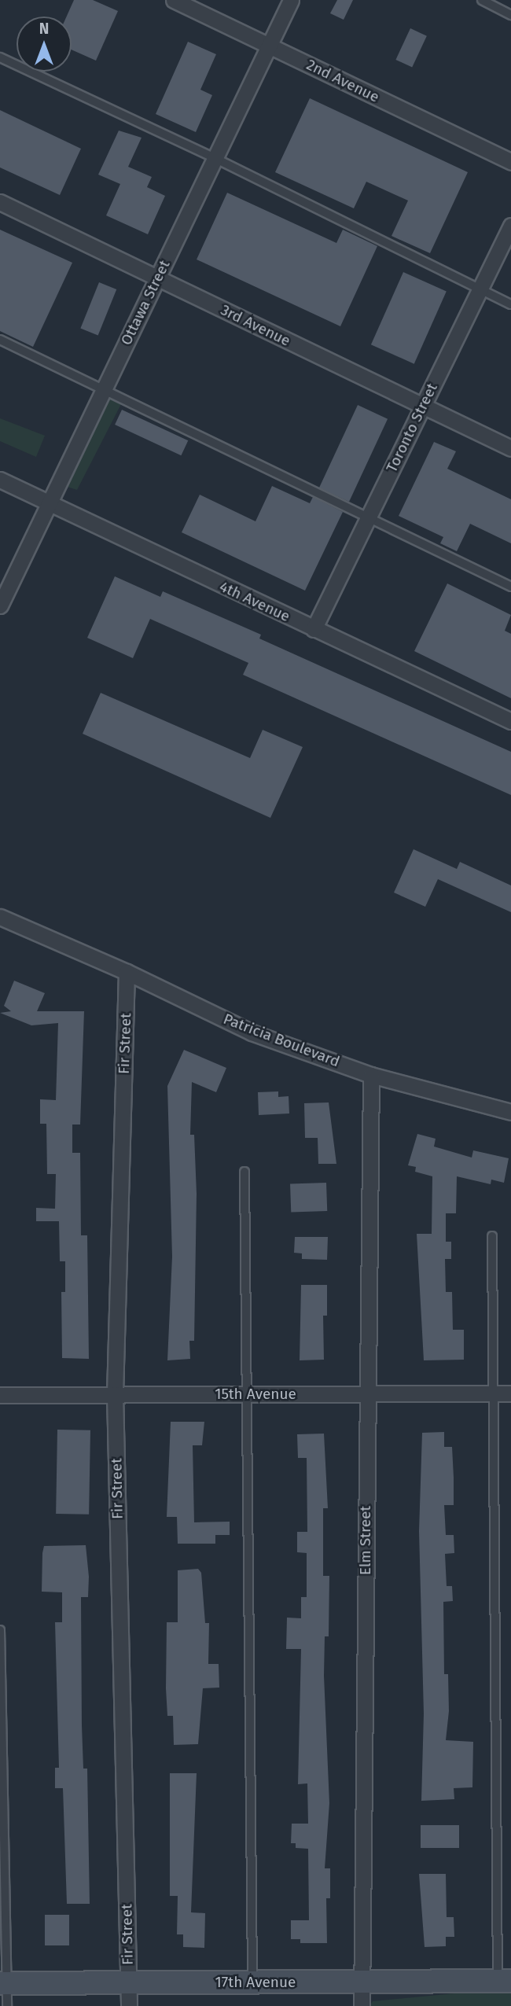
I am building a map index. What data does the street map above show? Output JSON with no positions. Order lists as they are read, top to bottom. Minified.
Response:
{"streets":{"street":["2nd Avenue","Ottawa Street","3rd Avenue","Toronto Street","4th Avenue","Patricia Boulevard","Fir Street","15th Avenue","Elm Street","17th Avenue"]},"crossings":[["2nd Avenue","Ottawa Street"],["Ottawa Street","3rd Avenue"],["Ottawa Street","4th Avenue"],["3rd Avenue","Toronto Street"],["Toronto Street","4th Avenue"],["Patricia Boulevard","Fir Street"],["Patricia Boulevard","Elm Street"],["Fir Street","15th Avenue"],["Fir Street","17th Avenue"],["15th Avenue","Elm Street"],["Elm Street","17th Avenue"]],"north":"top"}
